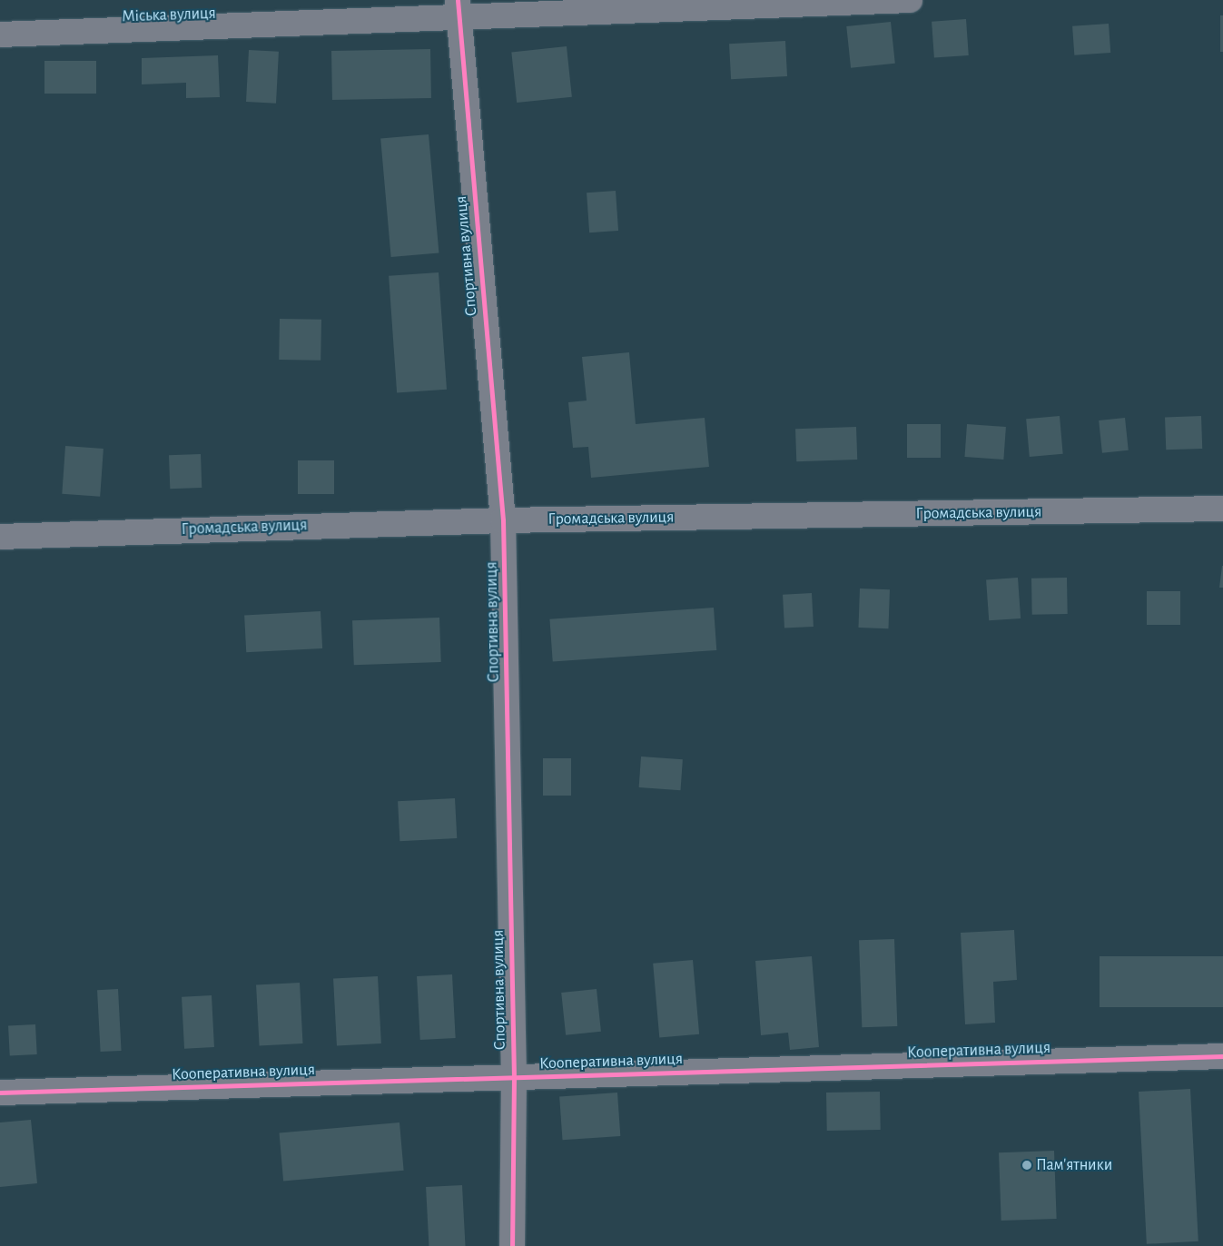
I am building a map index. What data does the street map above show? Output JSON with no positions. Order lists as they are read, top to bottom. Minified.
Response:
{"streets":{"street":["Міська вулиця","Спортивна вулиця","Громадська вулиця","Кооперативна вулиця"]},"crossings":[["Міська вулиця","Спортивна вулиця"],["Спортивна вулиця","Громадська вулиця"],["Спортивна вулиця","Кооперативна вулиця"]],"places":["Пам'ятники"]}
